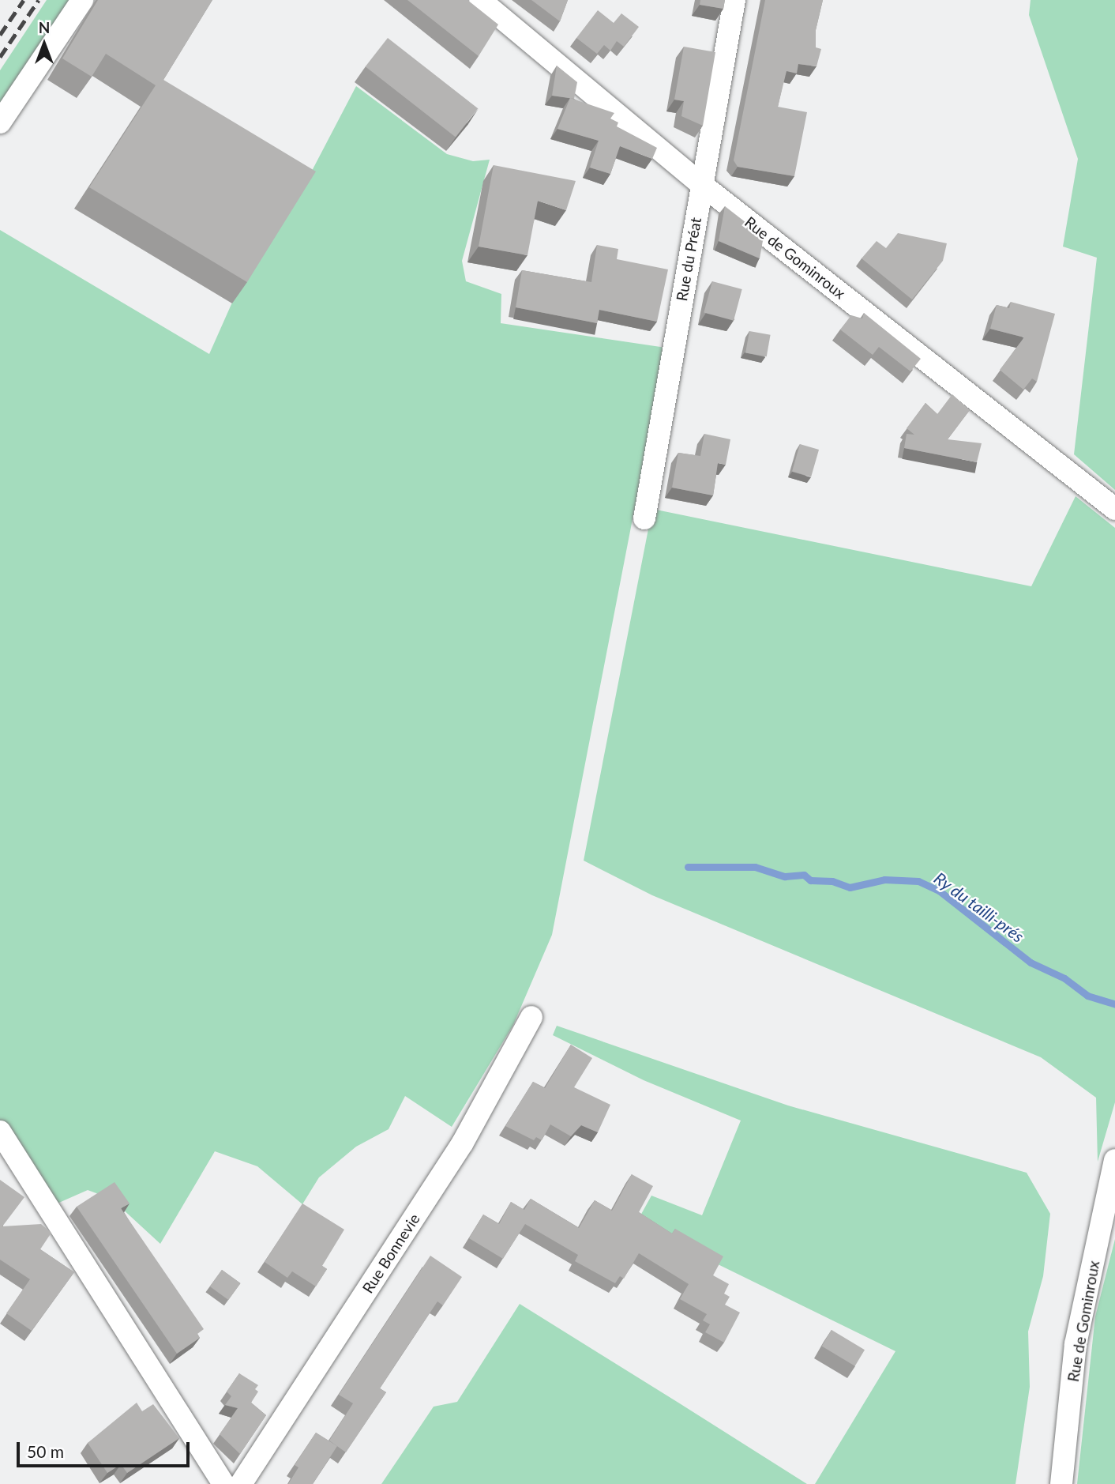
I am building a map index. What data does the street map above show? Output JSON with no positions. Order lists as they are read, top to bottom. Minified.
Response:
{"streets":{"street":["Rue de Gominroux","Rue du Préat","Rue Bonnevie"]},"crossings":[["Rue de Gominroux","Rue du Préat"]],"water":["Ry du tailli-prés"],"scale_bar":"50 m","north":"top"}
